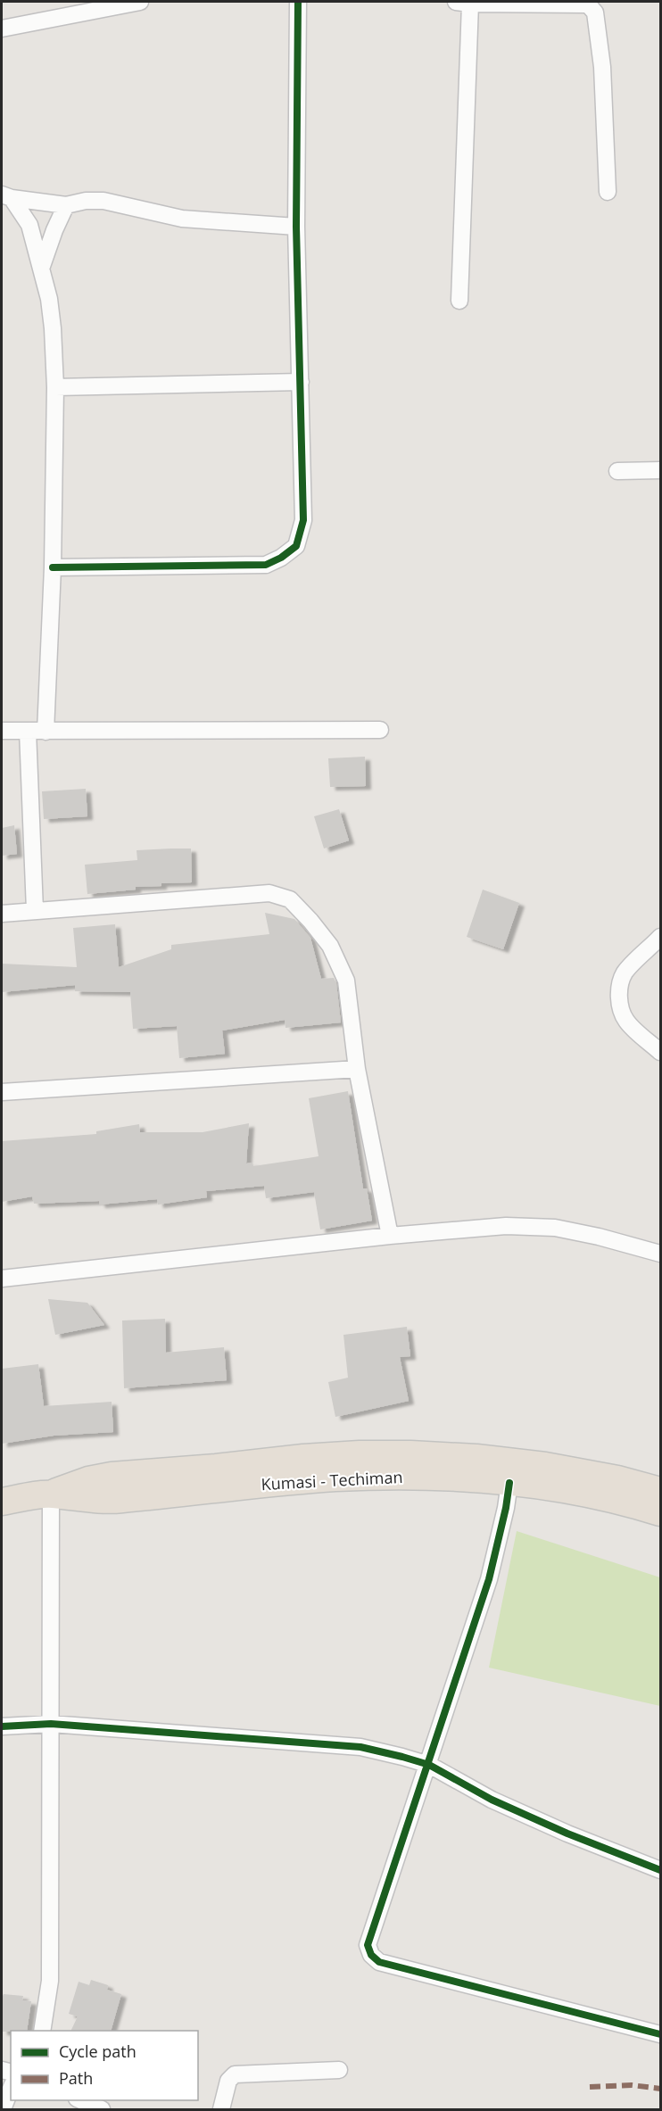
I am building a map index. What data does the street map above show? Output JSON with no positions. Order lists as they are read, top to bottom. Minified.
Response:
{"streets":{"highway":["Kumasi - Techiman"]},"legend":["Cycle path","Path"]}
